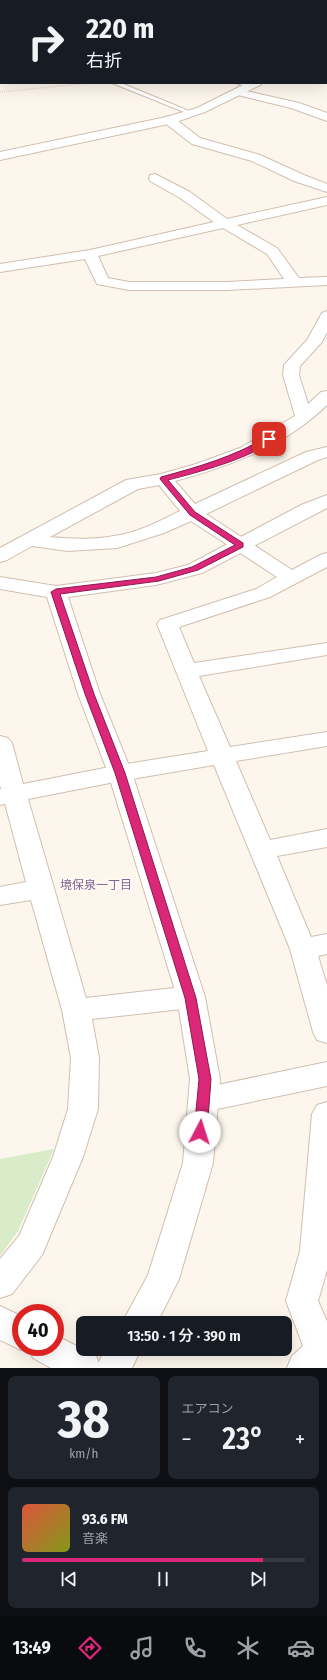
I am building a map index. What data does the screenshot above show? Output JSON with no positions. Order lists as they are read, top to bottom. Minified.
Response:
{"districts":["境保泉一丁目"],"page":{"turn":["220 m","右折"],"limit":"40","trip":"13:50 · 1 分 · 390 m","tile":[["38","km/h"],"エアコン"],"heat":["−","23°","+"],"song":["93.6 FM","音楽"],"tabs":"13:49"}}
